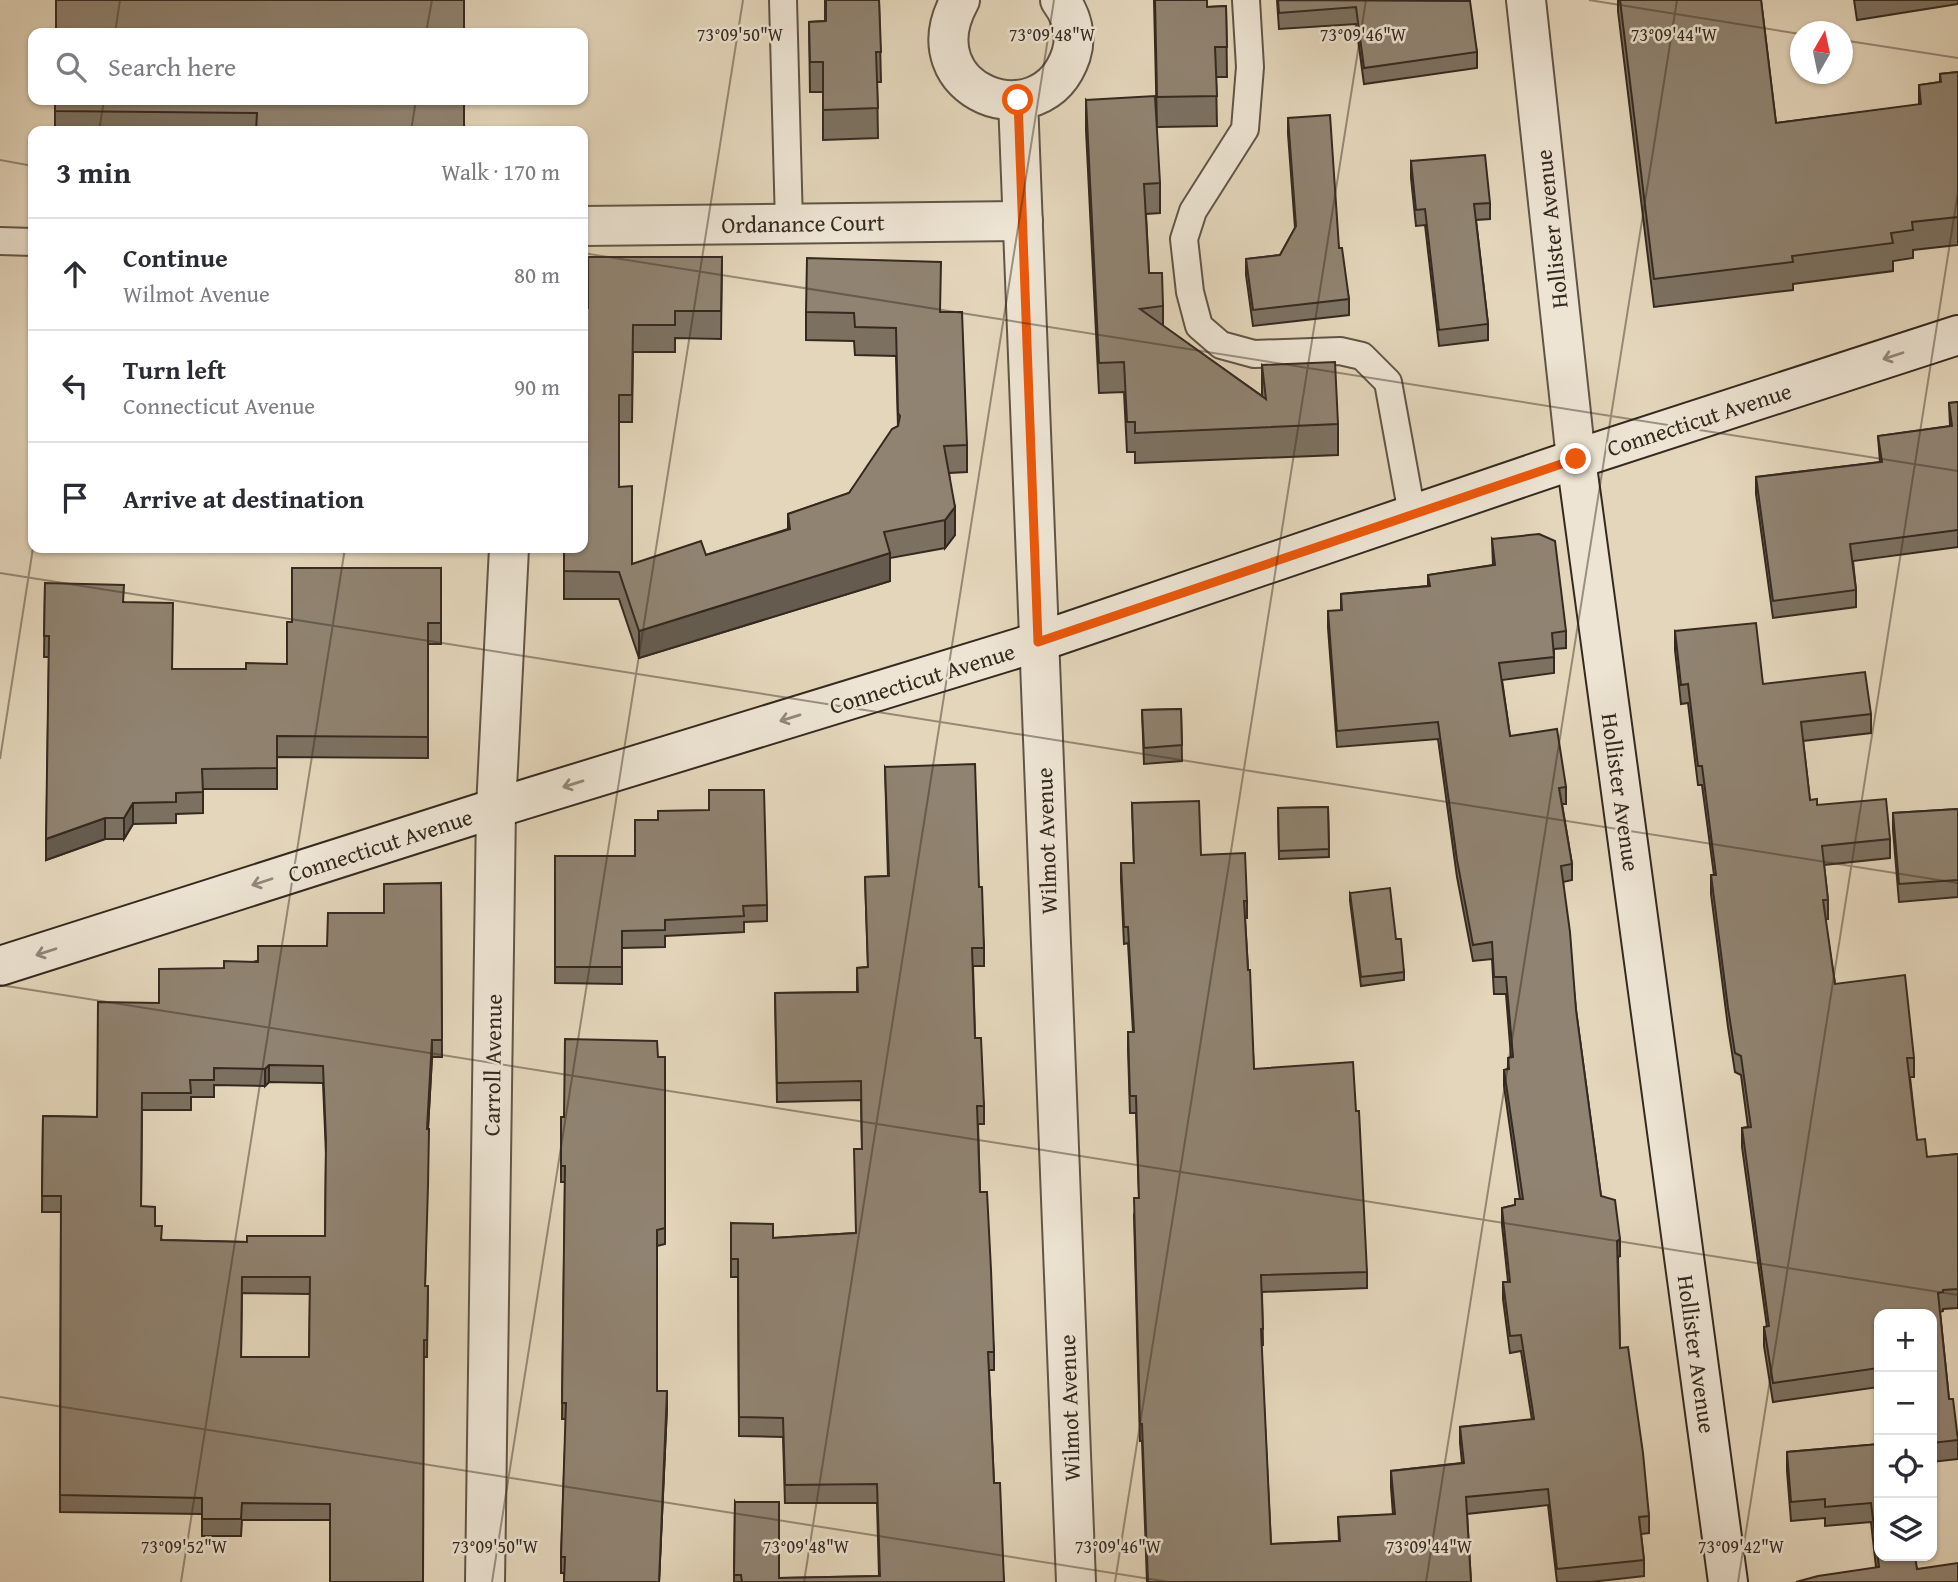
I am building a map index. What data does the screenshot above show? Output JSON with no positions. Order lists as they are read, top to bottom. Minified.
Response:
{"streets":{"street":["Ordanance Court","Hollister Avenue","Connecticut Avenue","Wilmot Avenue","Carroll Avenue"]},"crossings":[["Ordanance Court","Wilmot Avenue"],["Hollister Avenue","Connecticut Avenue"],["Connecticut Avenue","Wilmot Avenue"],["Connecticut Avenue","Carroll Avenue"]],"one_way":["Connecticut Avenue"],"north":"top","page":{"search":"Search here","heading":["3 min","Walk · 170 m"],"list":[["Continue","Wilmot Avenue","80 m"],["Turn left","Connecticut Avenue","90 m"],"Arrive at destination"],"map_buttons":["+","−"]},"coordinates":["73°09'50\"W","73°09'48\"W","73°09'46\"W","73°09'44\"W","73°09'52\"W","73°09'42\"W"]}
